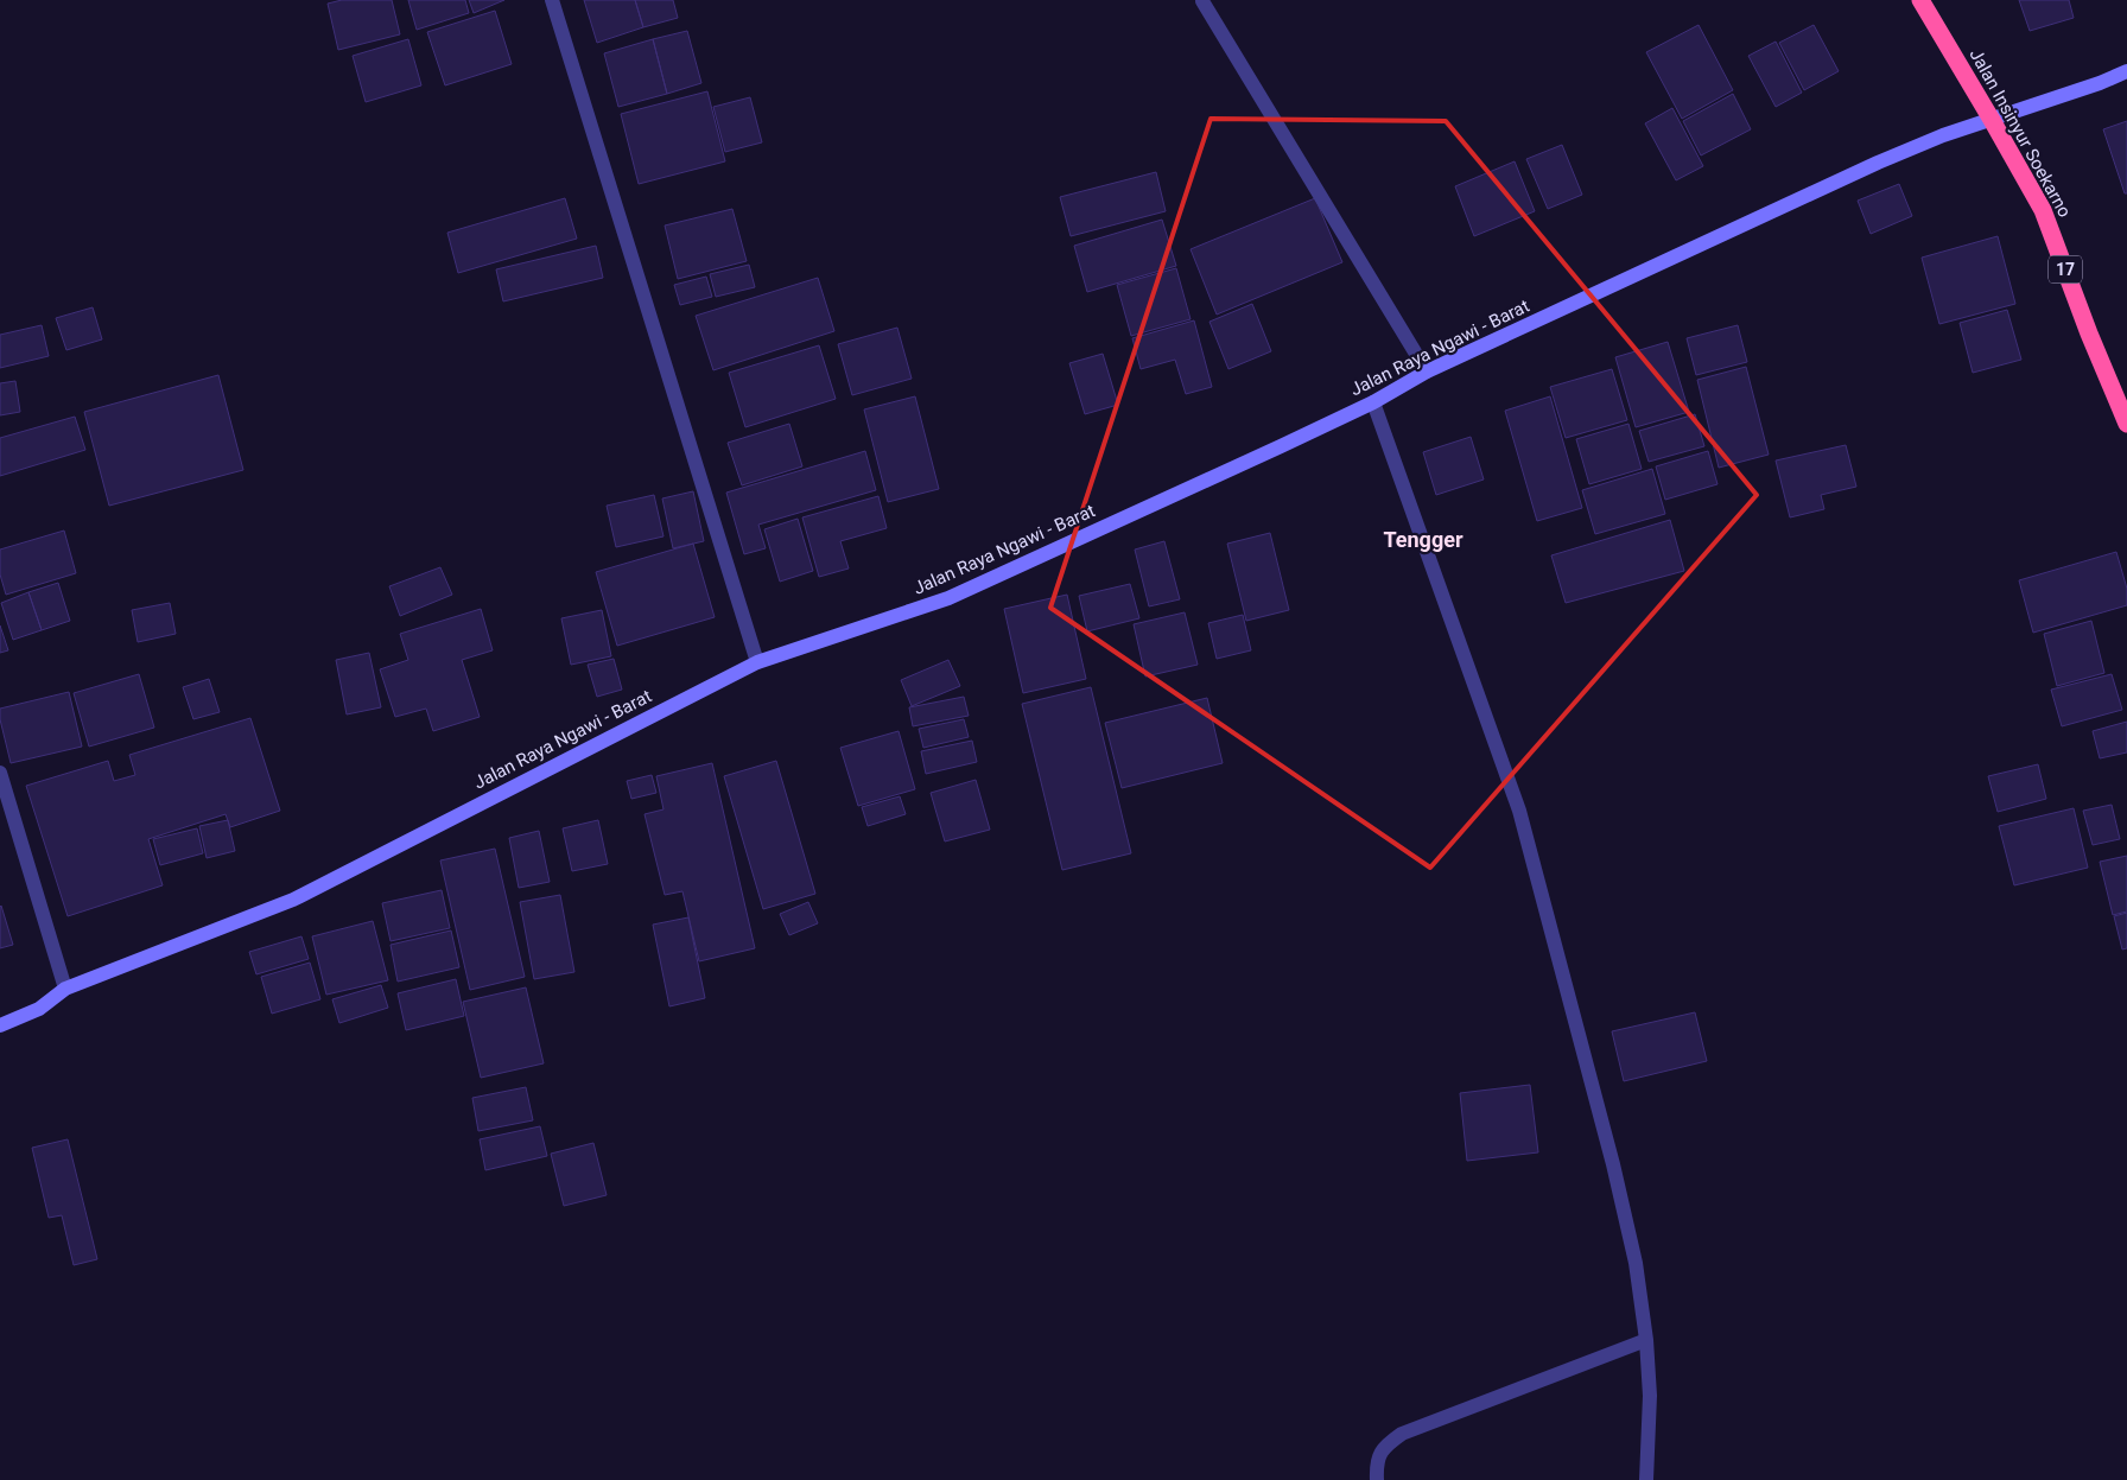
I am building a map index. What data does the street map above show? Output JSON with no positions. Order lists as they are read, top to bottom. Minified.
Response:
{"streets":{"highway":["Jalan Insinyur Soekarno","17"],"main road":["Jalan Raya Ngawi - Barat"]},"crossings":[["Jalan Insinyur Soekarno","Jalan Raya Ngawi - Barat"]],"districts":["Tengger"]}
